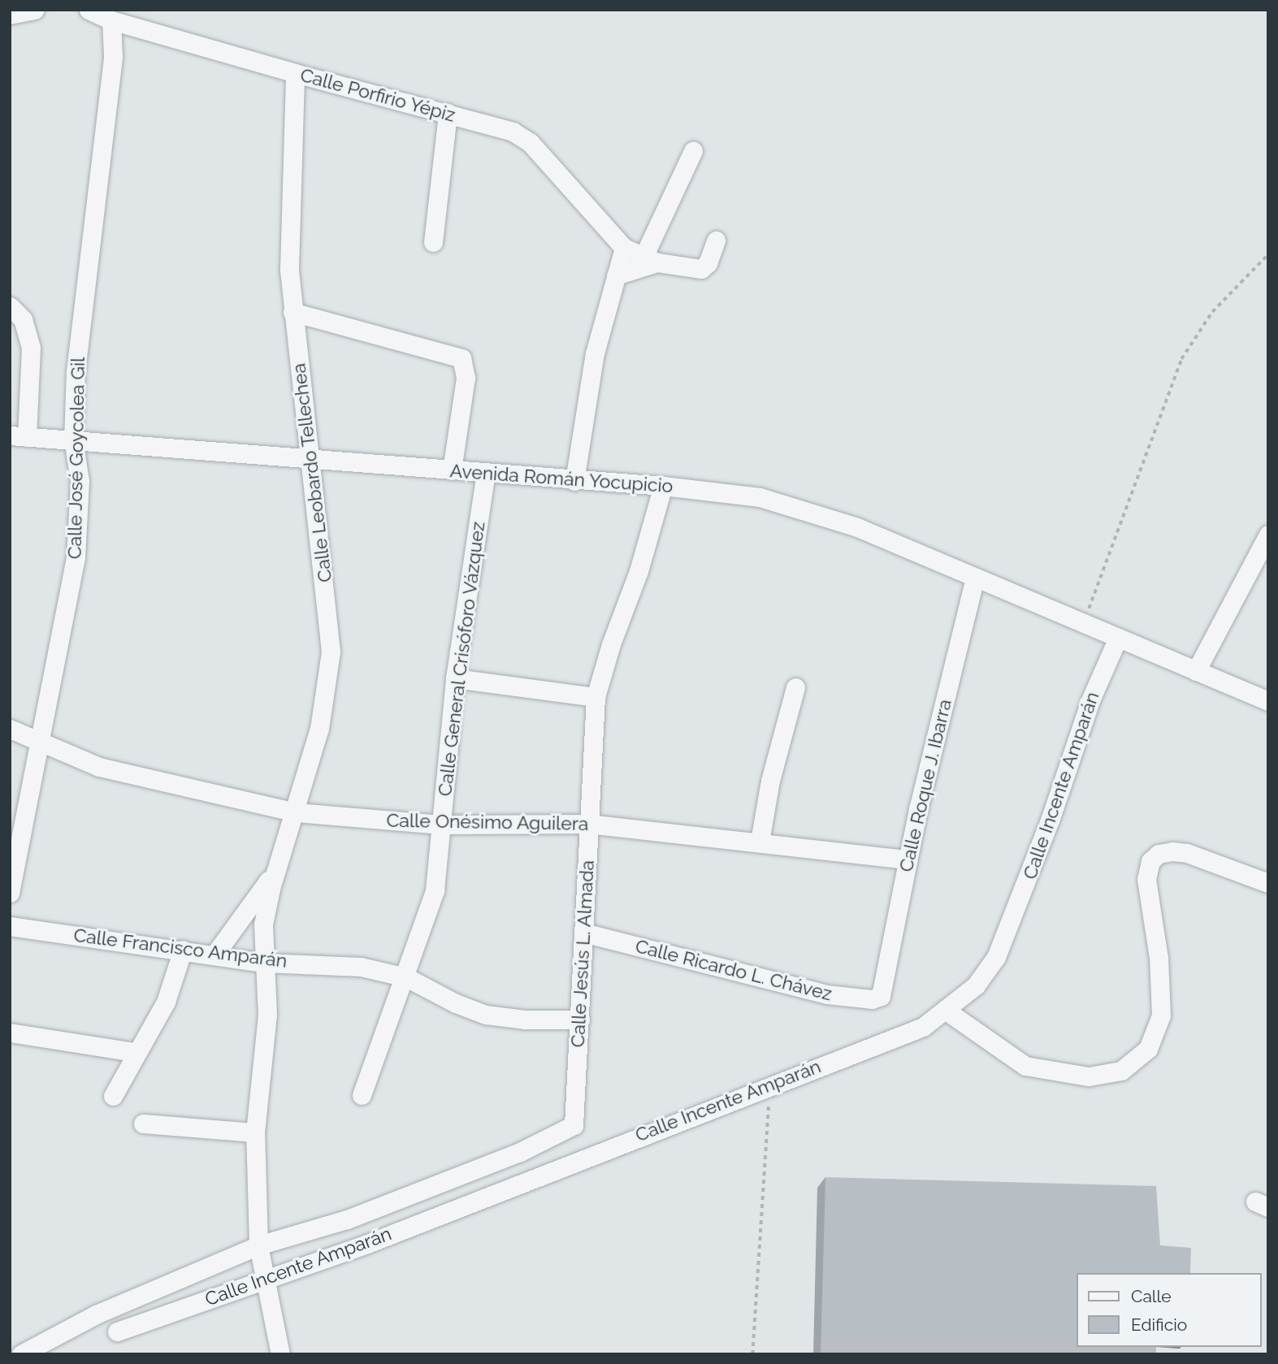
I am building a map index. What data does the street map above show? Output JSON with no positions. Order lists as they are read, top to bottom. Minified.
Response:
{"streets":{"street":["Calle Porfirio Yépiz","Calle José Goycolea Gil","Calle Leobardo Tellechea","Avenida Román Yocupicio","Calle General Crisóforo Vázquez","Calle Roque J. Ibarra","Calle Incente Amparán","Calle Onésimo Aguilera","Calle Francisco Amparán","Calle Jesús L. Almada","Calle Ricardo L. Chávez"]},"crossings":[["Calle Porfirio Yépiz","Calle José Goycolea Gil"],["Calle Porfirio Yépiz","Calle Leobardo Tellechea"],["Calle José Goycolea Gil","Avenida Román Yocupicio"],["Calle José Goycolea Gil","Calle Onésimo Aguilera"],["Calle Leobardo Tellechea","Avenida Román Yocupicio"],["Calle Leobardo Tellechea","Calle Incente Amparán"],["Calle Leobardo Tellechea","Calle Onésimo Aguilera"],["Calle Leobardo Tellechea","Calle Francisco Amparán"],["Calle Leobardo Tellechea","Calle Jesús L. Almada"],["Avenida Román Yocupicio","Calle General Crisóforo Vázquez"],["Avenida Román Yocupicio","Calle Roque J. Ibarra"],["Avenida Román Yocupicio","Calle Incente Amparán"],["Avenida Román Yocupicio","Calle Jesús L. Almada"],["Calle General Crisóforo Vázquez","Calle Onésimo Aguilera"],["Calle General Crisóforo Vázquez","Calle Francisco Amparán"],["Calle Roque J. Ibarra","Calle Onésimo Aguilera"],["Calle Roque J. Ibarra","Calle Ricardo L. Chávez"],["Calle Incente Amparán","Calle Jesús L. Almada"],["Calle Onésimo Aguilera","Calle Jesús L. Almada"],["Calle Francisco Amparán","Calle Jesús L. Almada"],["Calle Jesús L. Almada","Calle Ricardo L. Chávez"]],"legend":["Calle","Edificio"]}
